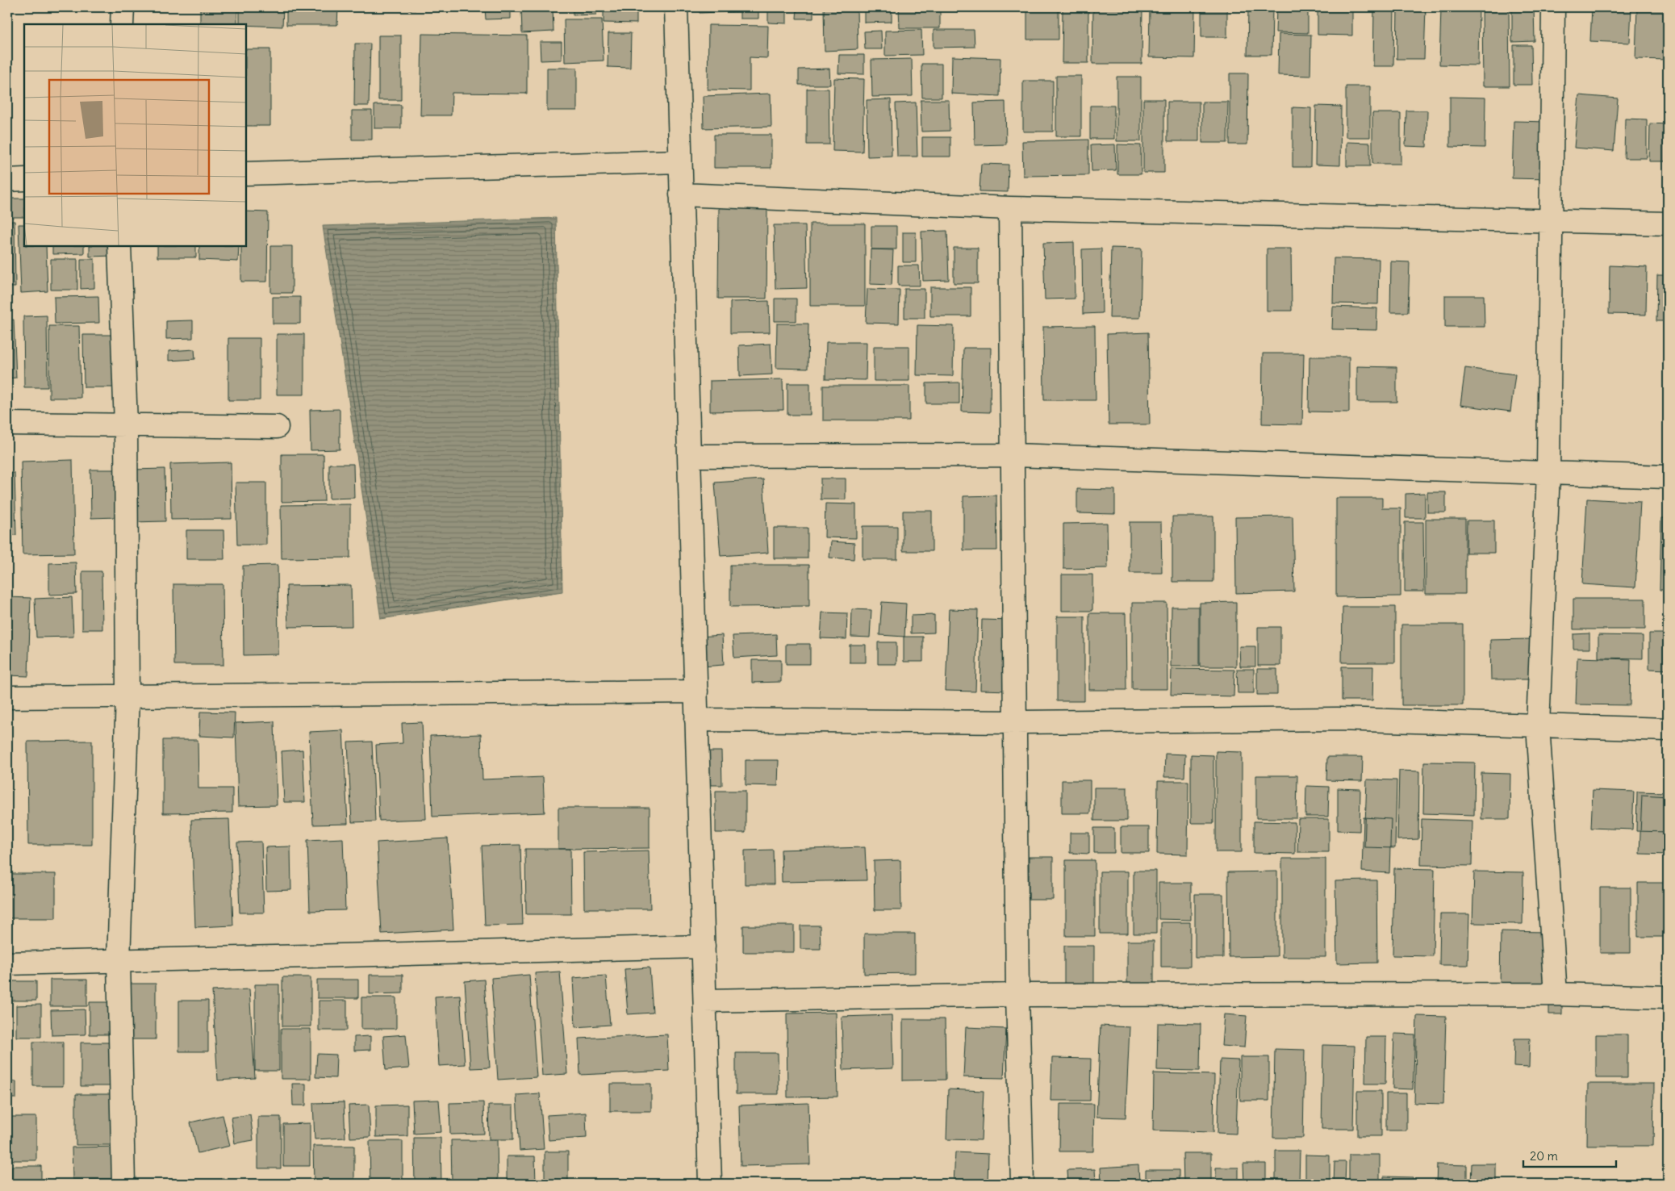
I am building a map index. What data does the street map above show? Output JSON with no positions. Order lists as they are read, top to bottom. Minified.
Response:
{"scale_bar":"20 m"}
